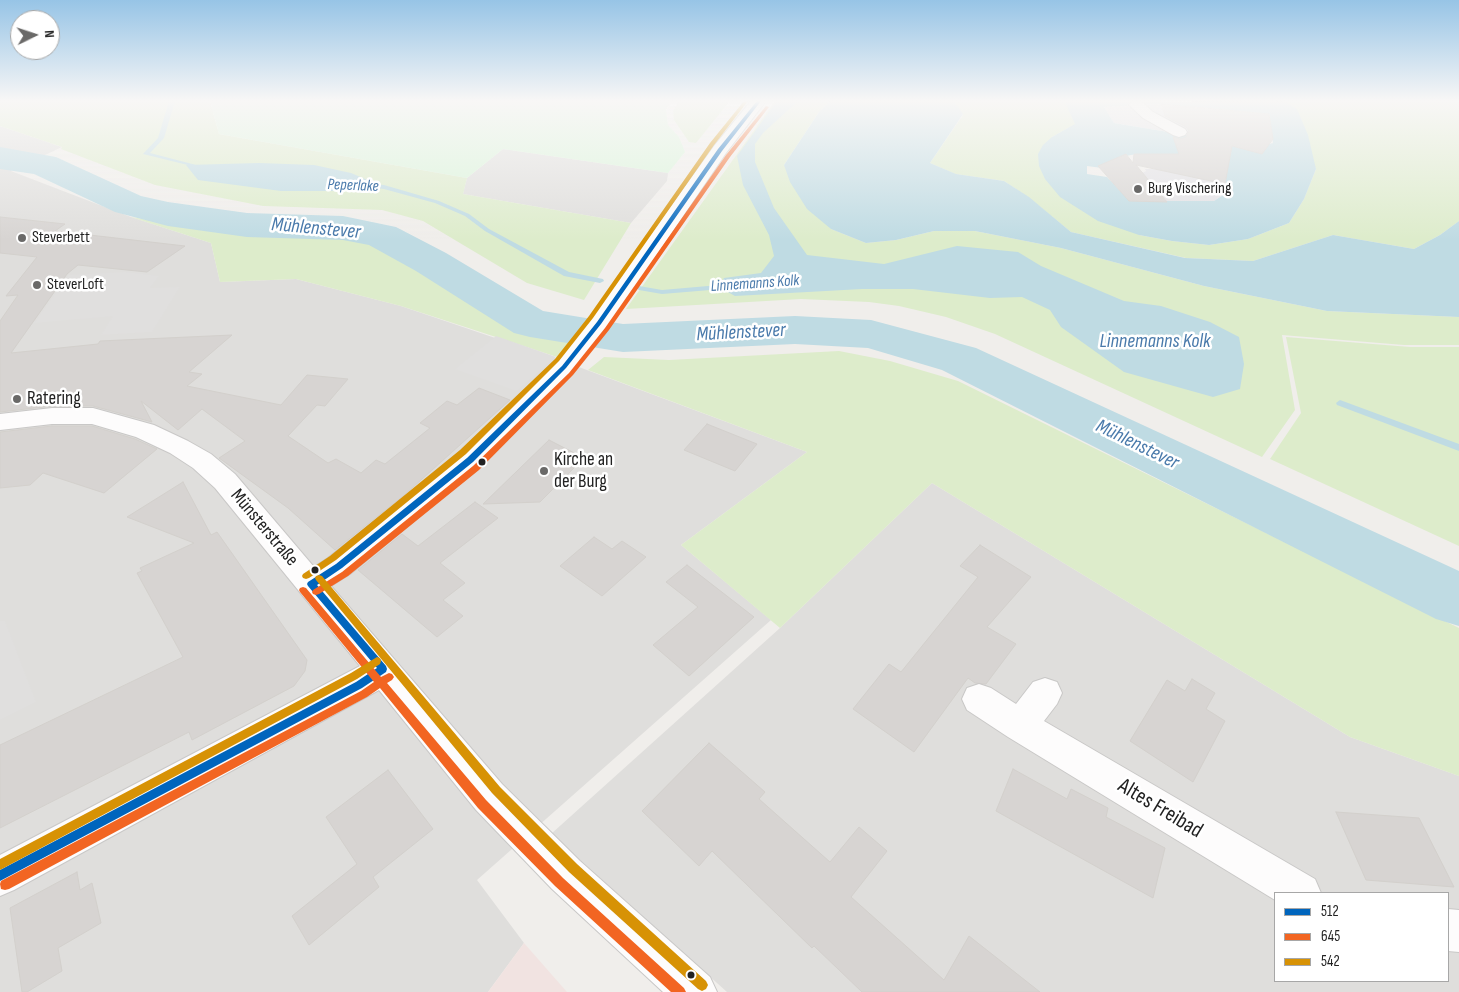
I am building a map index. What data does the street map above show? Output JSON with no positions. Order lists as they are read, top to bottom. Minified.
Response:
{"streets":{"street":["Münsterstraße","Altes Freibad"]},"water":["Peperlake","Mühlenstever","Linnemanns Kolk"],"places":["Burg Vischering","Steverbett","SteverLoft","Ratering","Kirche an der Burg"],"lines":["transit line 512","transit line 645","transit line 542"],"legend":["512","645","542"],"north":"right"}
